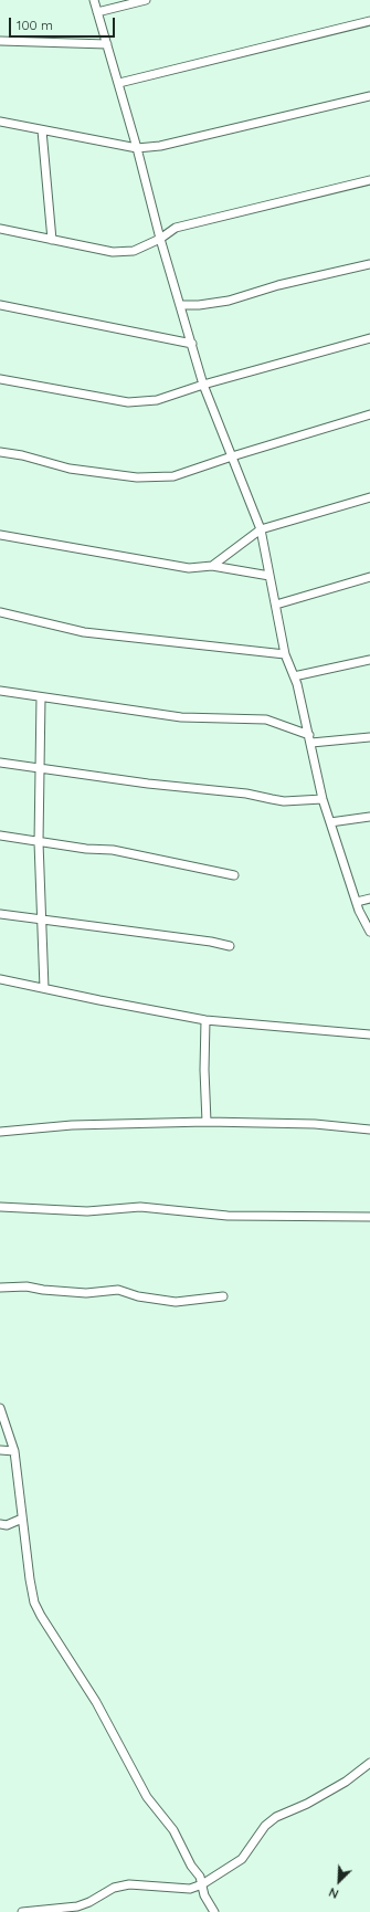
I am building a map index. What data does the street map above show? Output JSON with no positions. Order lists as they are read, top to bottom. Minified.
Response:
{"scale_bar":"100 m","north":"bottom left"}
